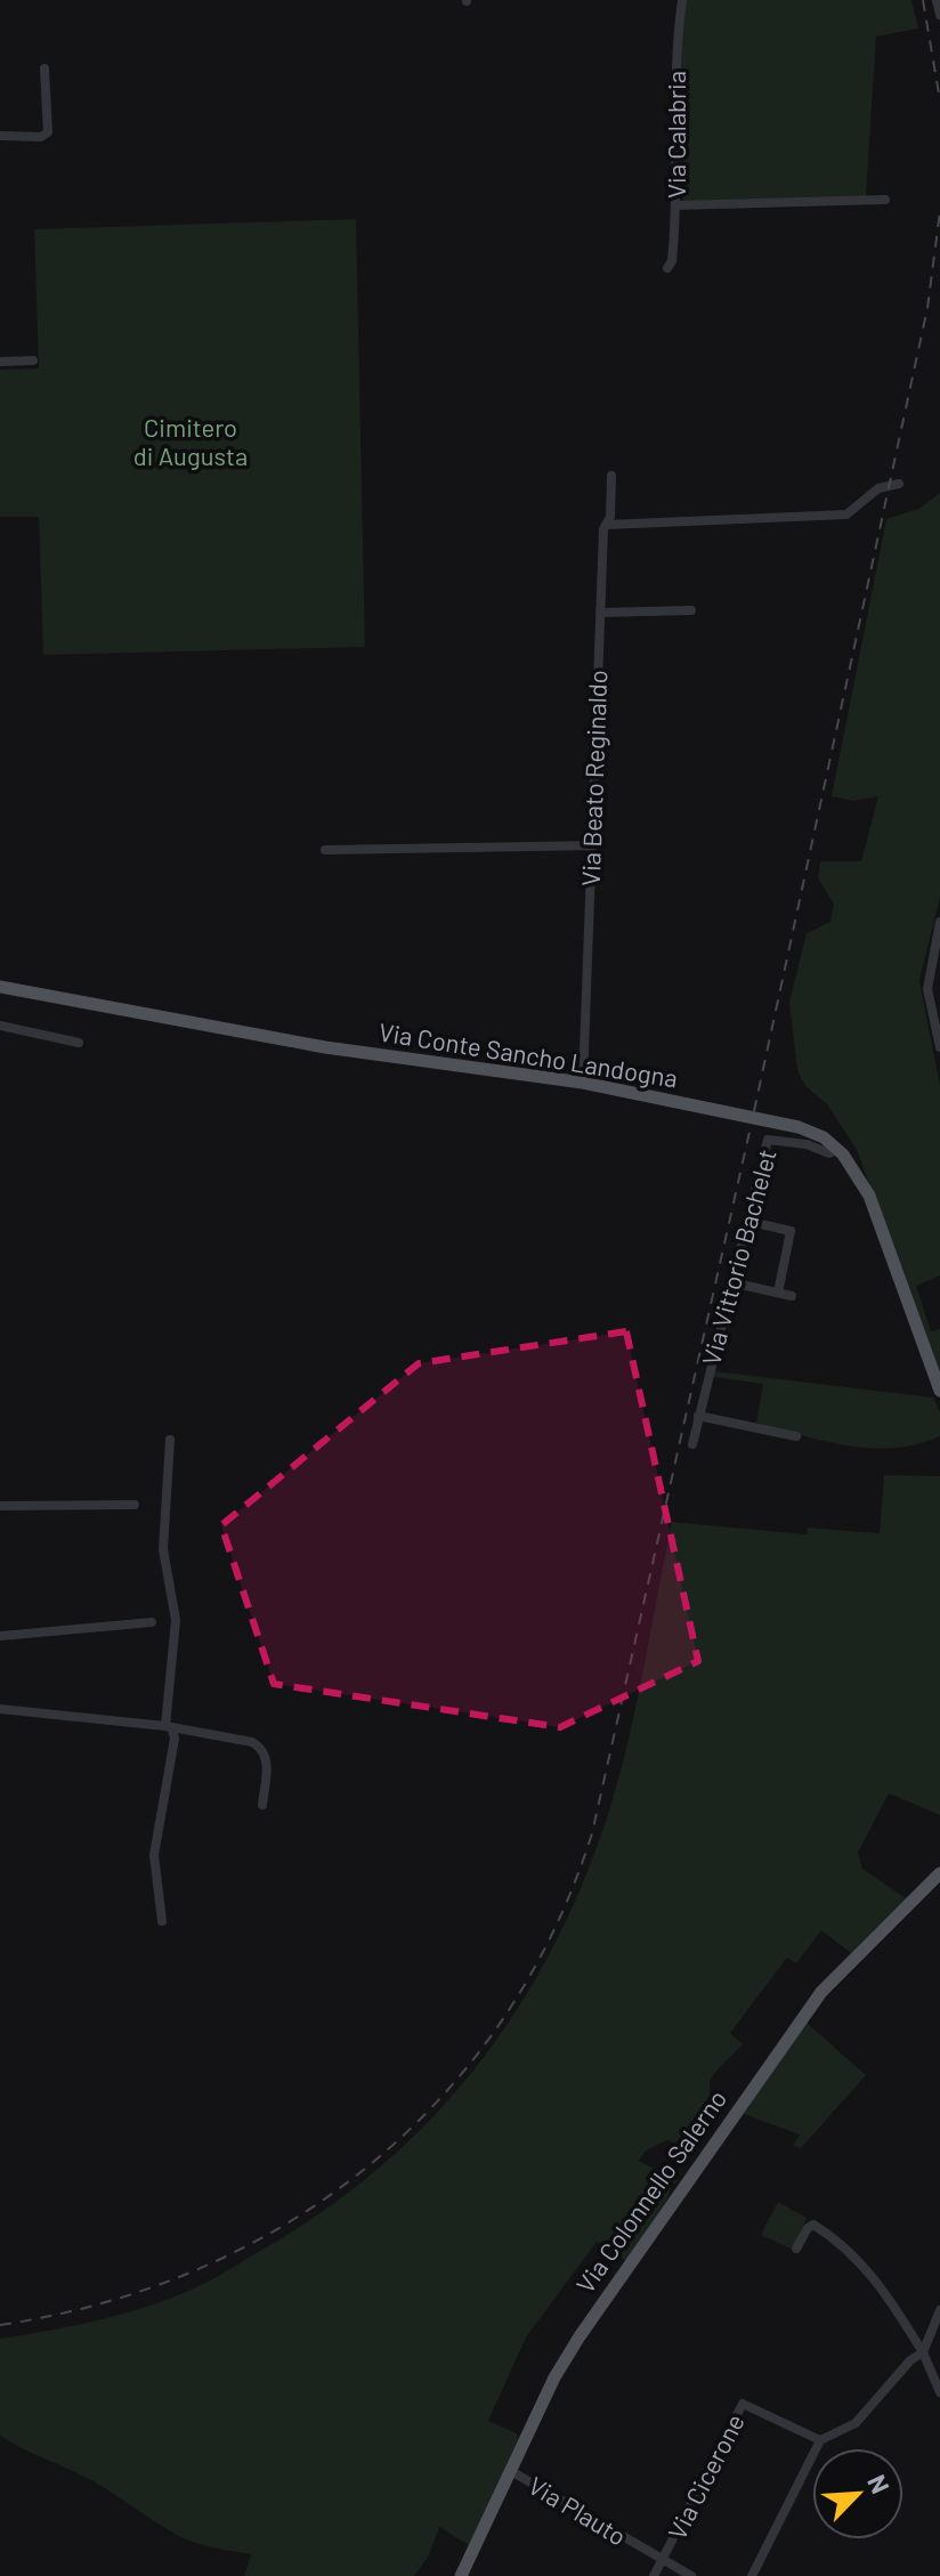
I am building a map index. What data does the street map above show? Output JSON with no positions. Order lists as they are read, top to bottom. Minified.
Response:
{"streets":{"main road":["Via Conte Sancho Landogna","Via Colonnello Salerno"],"street":["Via Calabria","Via Beato Reginaldo","Via Vittorio Bachelet","Via Cicerone","Via Plauto"]},"crossings":[["Via Beato Reginaldo","Via Conte Sancho Landogna"],["Via Conte Sancho Landogna","Via Vittorio Bachelet"],["Via Colonnello Salerno","Via Plauto"],["Via Cicerone","Via Plauto"]],"parks":["Cimitero di Augusta"],"north":"top right"}
